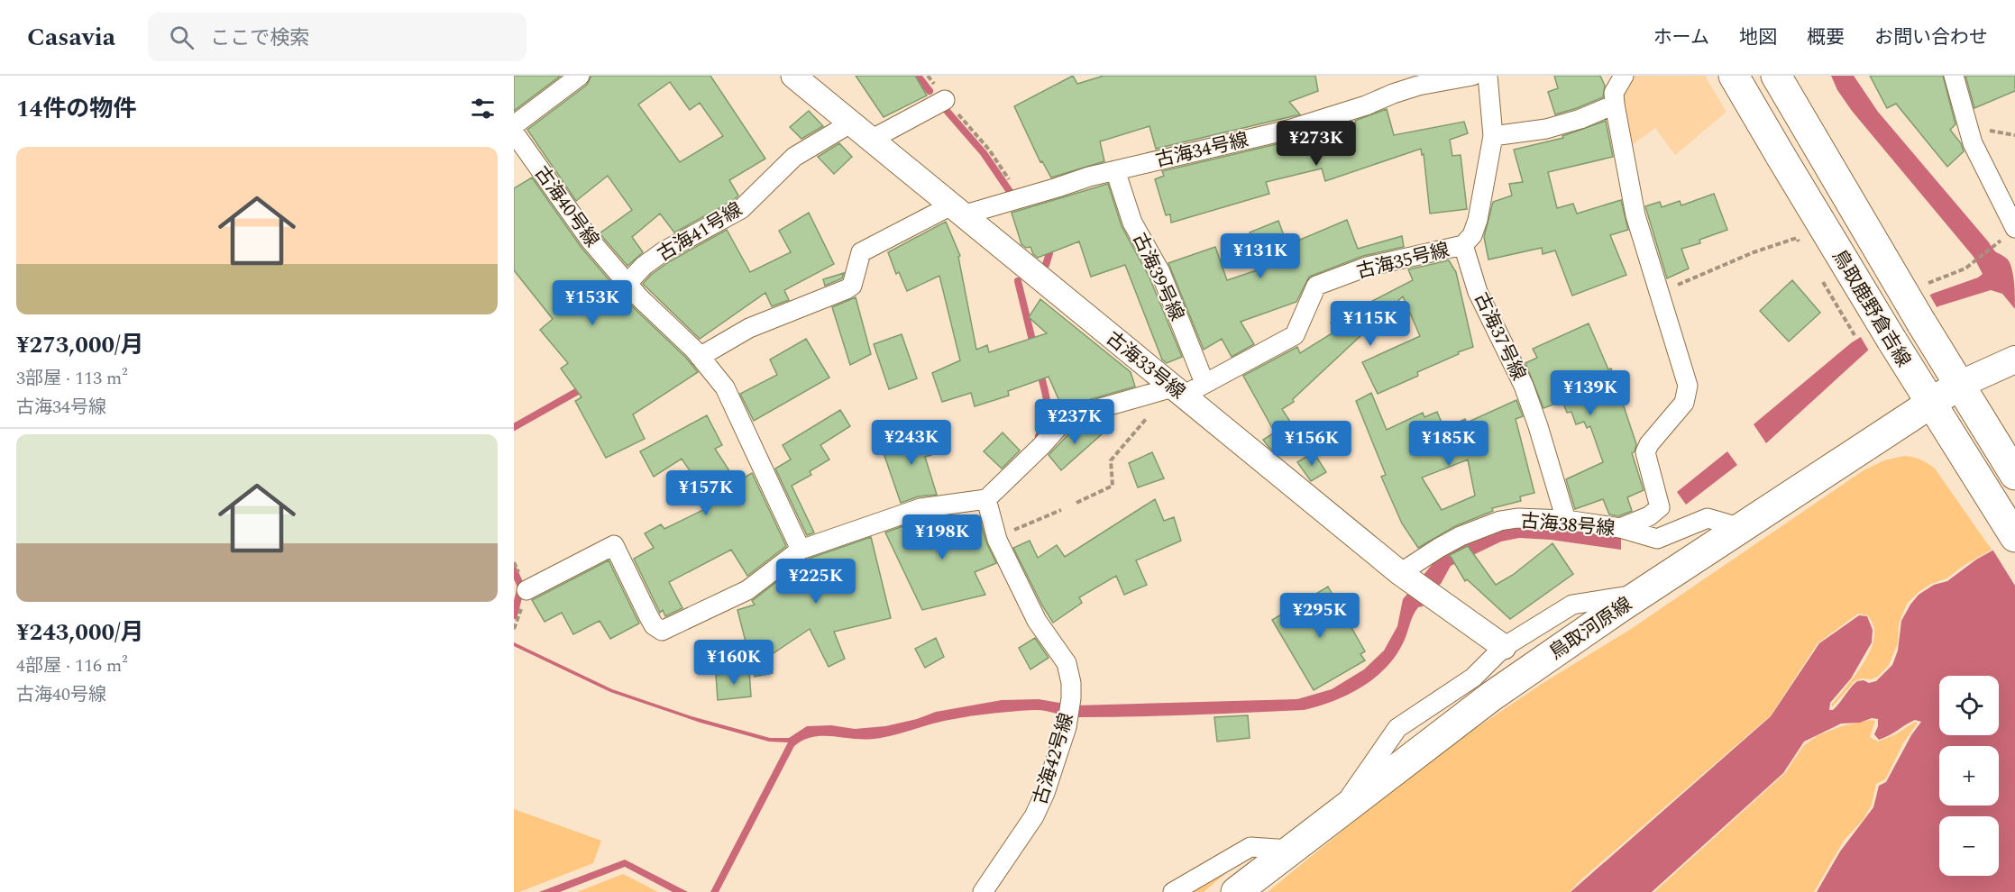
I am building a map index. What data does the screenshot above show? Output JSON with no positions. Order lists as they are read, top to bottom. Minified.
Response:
{"streets":{"main road":["鳥取鹿野倉吉線","鳥取河原線"],"street":["古海34号線","古海40号線","古海41号線","古海35号線","古海39号線","古海37号線","古海33号線","古海38号線","古海42号線"]},"crossings":[["古海34号線","古海40号線"],["古海34号線","古海39号線"],["古海34号線","古海33号線"],["古海40号線","古海41号線"],["古海41号線","古海33号線"],["古海35号線","古海39号線"],["古海35号線","古海37号線"],["古海35号線","古海33号線"],["鳥取鹿野倉吉線","鳥取河原線"],["古海37号線","古海38号線"],["古海33号線","古海38号線"],["古海38号線","鳥取河原線"]],"page":{"header":"Casavia","search":"ここで検索","nav":["ホーム","地図","概要","お問い合わせ"],"heading":"14件の物件","price":["¥273K","¥131K","¥153K","¥115K","¥139K","¥237K","¥243K","¥156K","¥185K","¥157K","¥198K","¥225K","¥295K","¥160K"],"list":[{"name":"¥273,000/月","note":"3部屋 · 113 m² · 古海34号線"},{"name":"¥243,000/月","note":"4部屋 · 116 m² · 古海40号線"}],"map_buttons":["+","−"]}}
